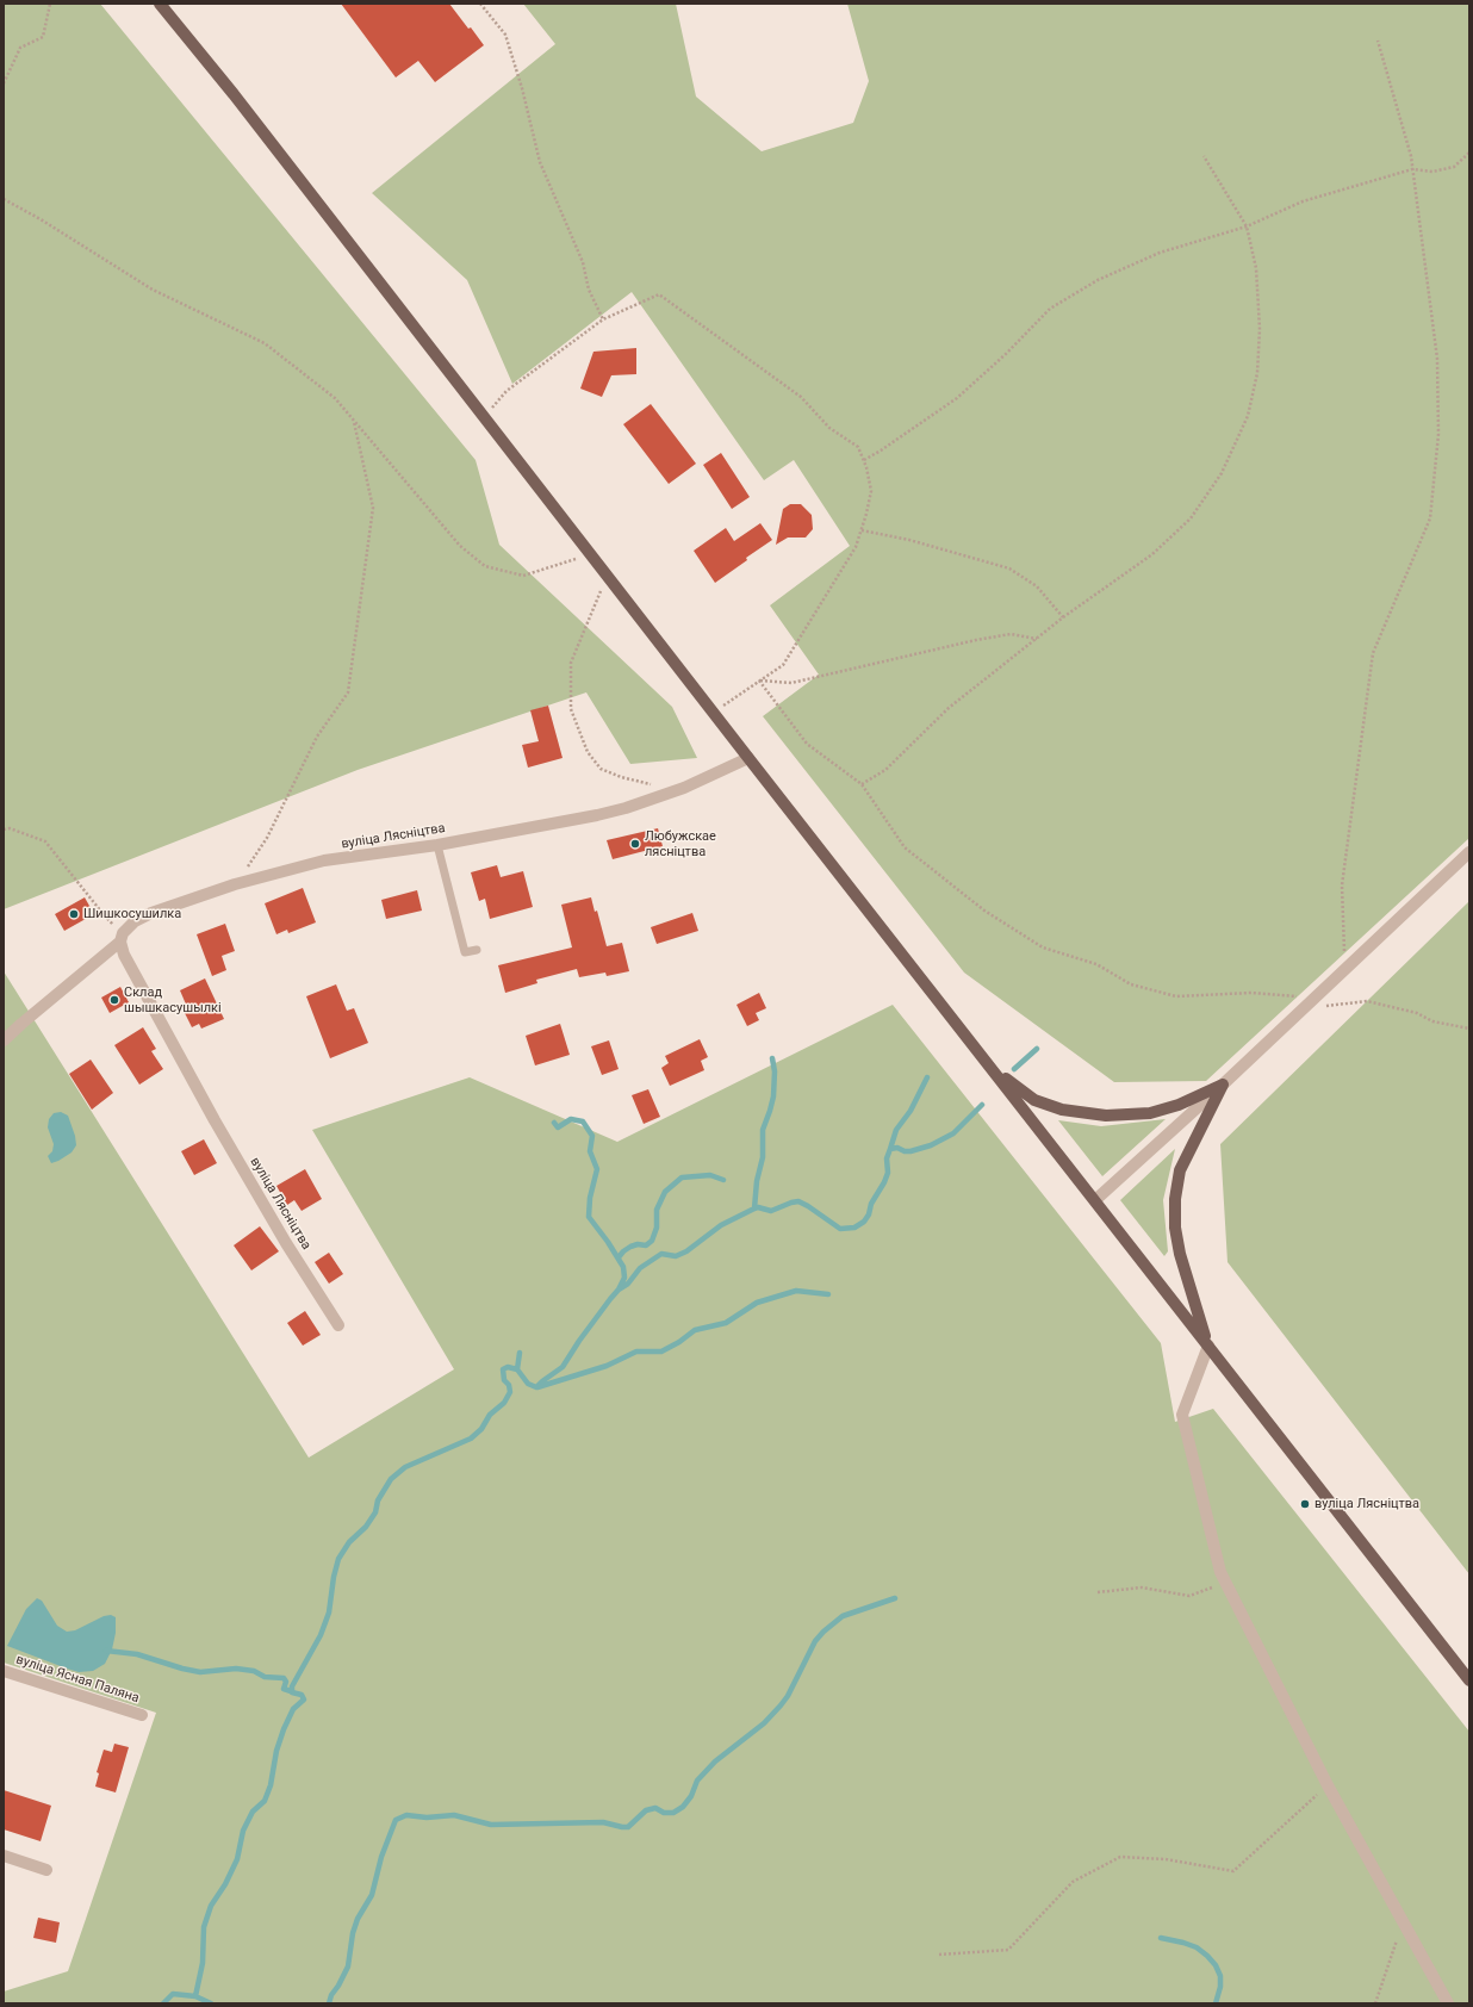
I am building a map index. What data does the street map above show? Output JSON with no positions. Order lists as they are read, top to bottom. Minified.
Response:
{"streets":{"street":["вуліца Лясніцтва","вуліца Ясная Паляна"]},"places":["Любужскае лясніцтва","Шишкосушилка","Склад шышкасушылкі","вуліца Лясніцтва"]}
